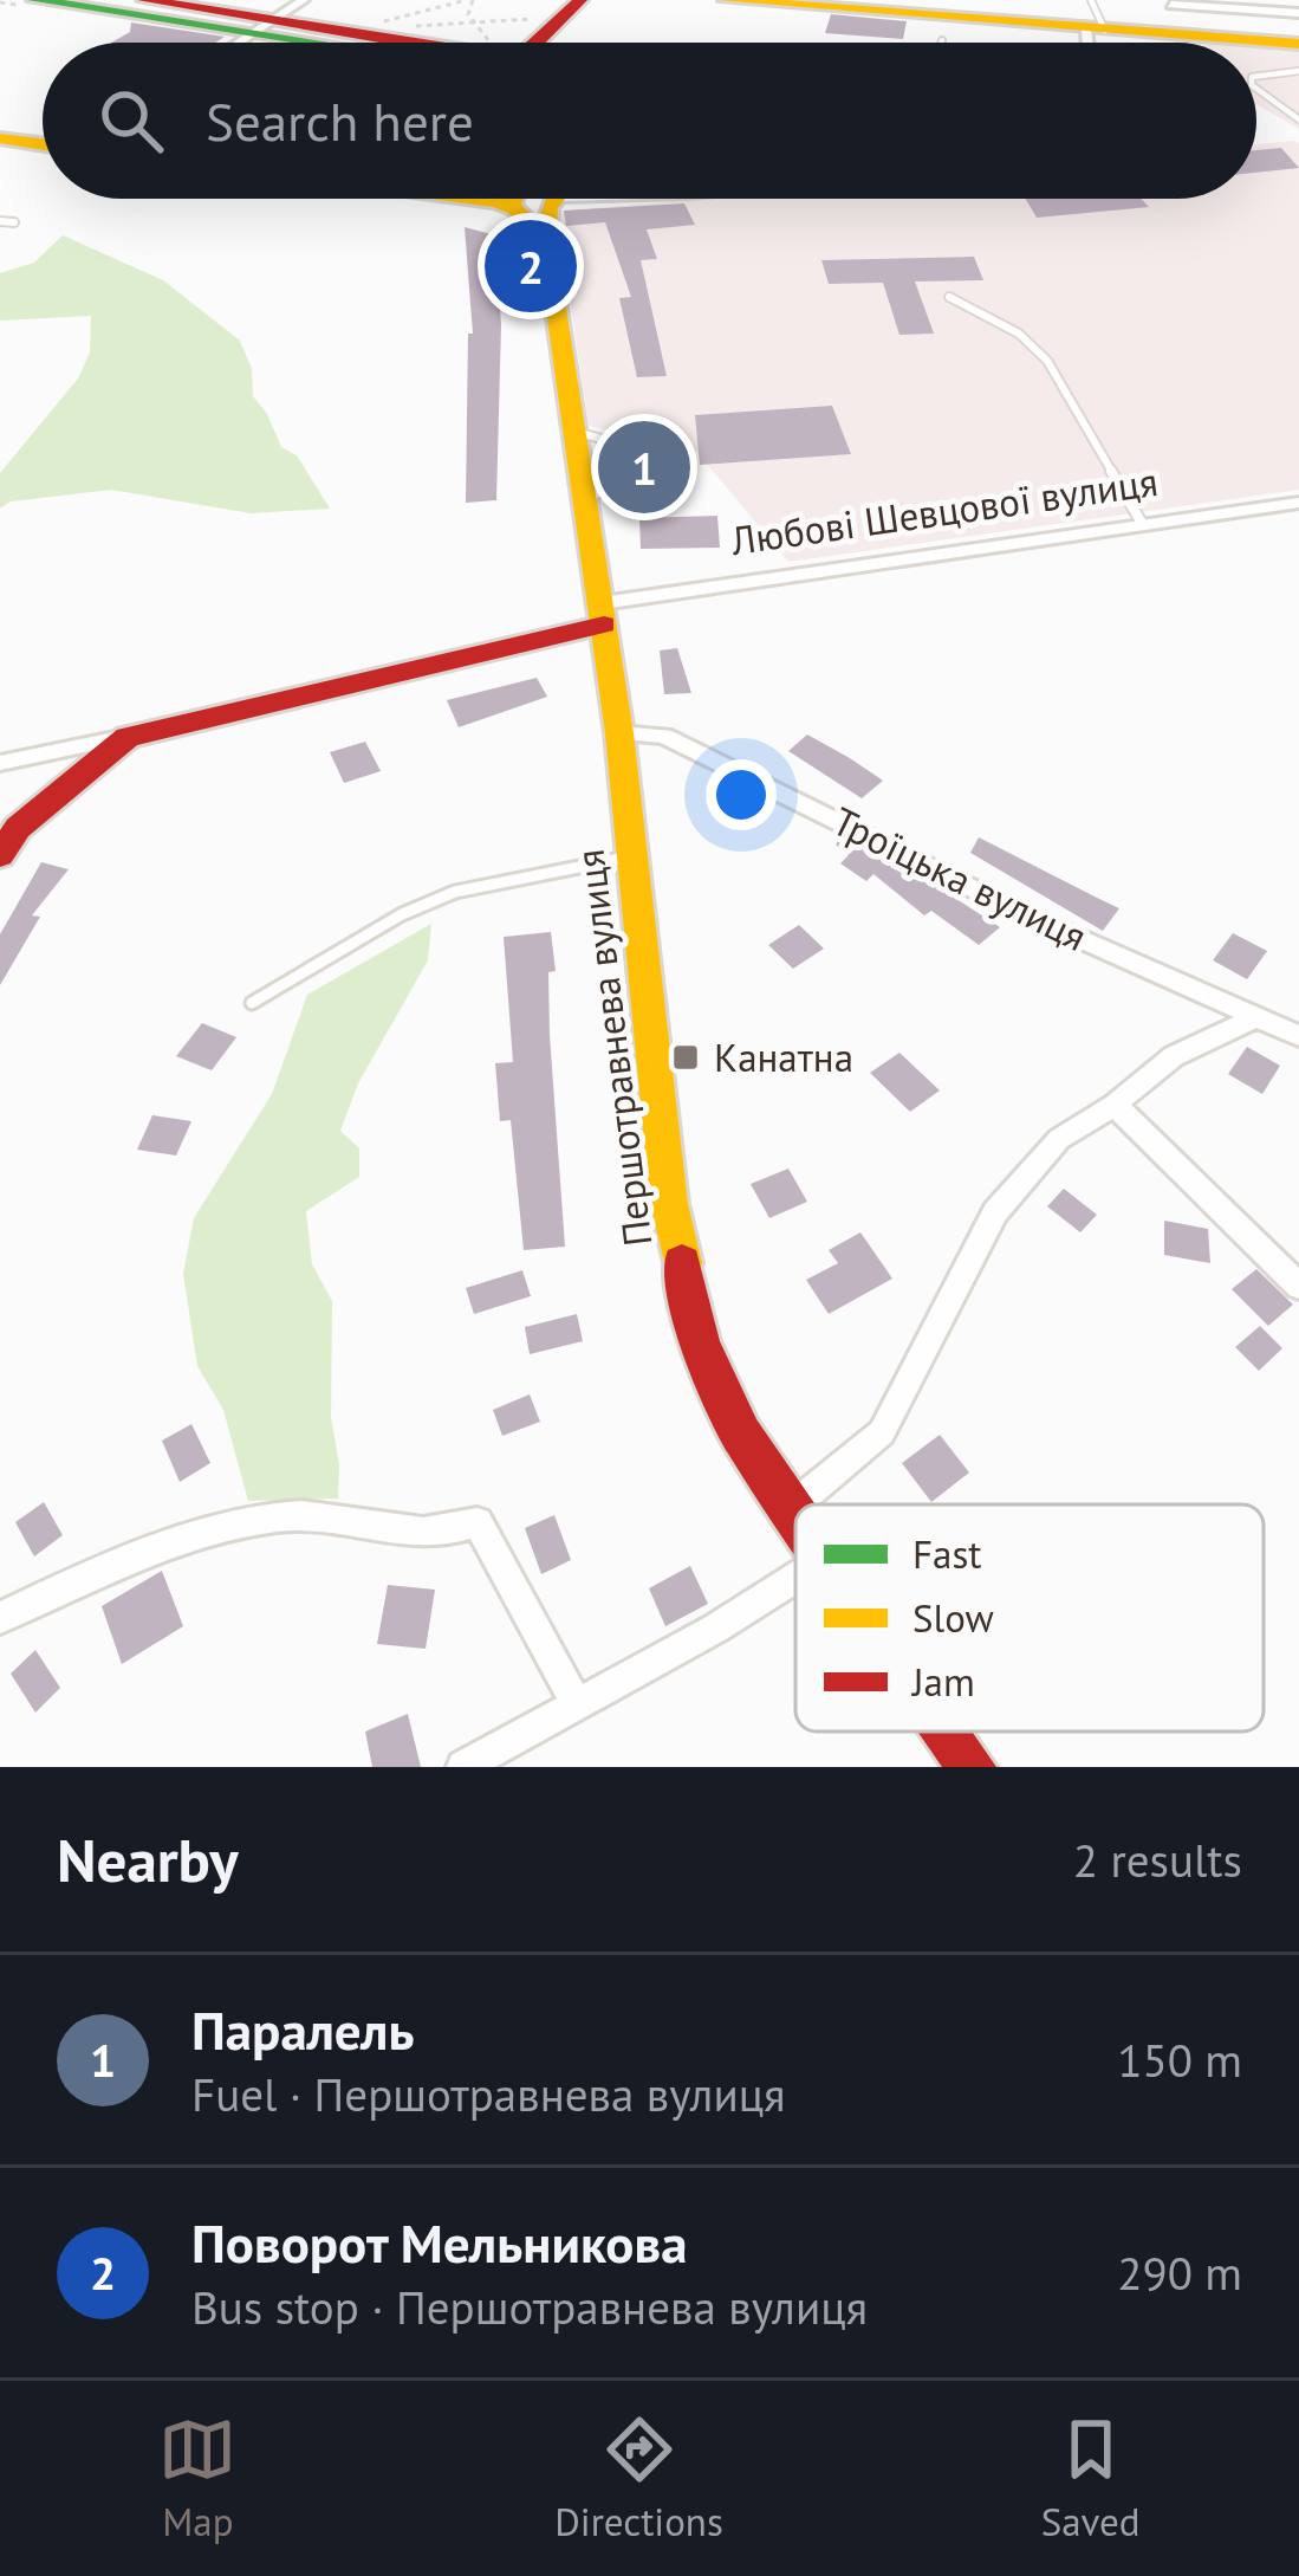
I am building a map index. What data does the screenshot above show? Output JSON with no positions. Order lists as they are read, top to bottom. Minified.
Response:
{"streets":{"main road":["Любові Шевцової вулиця","Першотравнева вулиця"],"street":["Троїцька вулиця"]},"crossings":[["Любові Шевцової вулиця","Першотравнева вулиця"],["Троїцька вулиця","Першотравнева вулиця"]],"places":{"transit":["Канатна"]},"legend":["Fast","Slow","Jam"],"page":{"search":"Search here","pins":["2","1"],"heading":["Nearby","2 results"],"list":[{"mark":"1","name":"Паралель","note":"Fuel · Першотравнева вулиця","value":"150 m"},{"mark":"2","name":"Поворот Мельникова","note":"Bus stop · Першотравнева вулиця","value":"290 m"}],"nav":["Map","Directions","Saved"]}}
